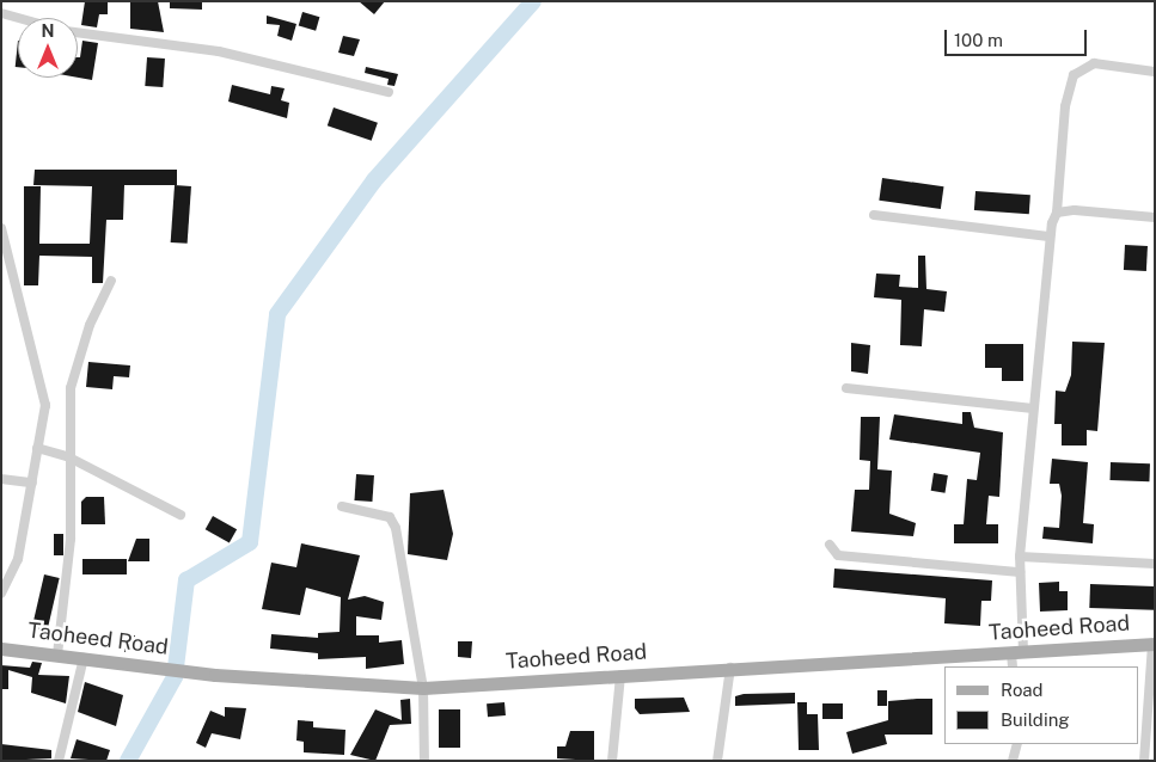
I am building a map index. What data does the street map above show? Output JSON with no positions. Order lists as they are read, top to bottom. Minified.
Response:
{"streets":{"main road":["Taoheed Road"]},"legend":["Road","Building"],"scale_bar":"100 m","north":"top"}
